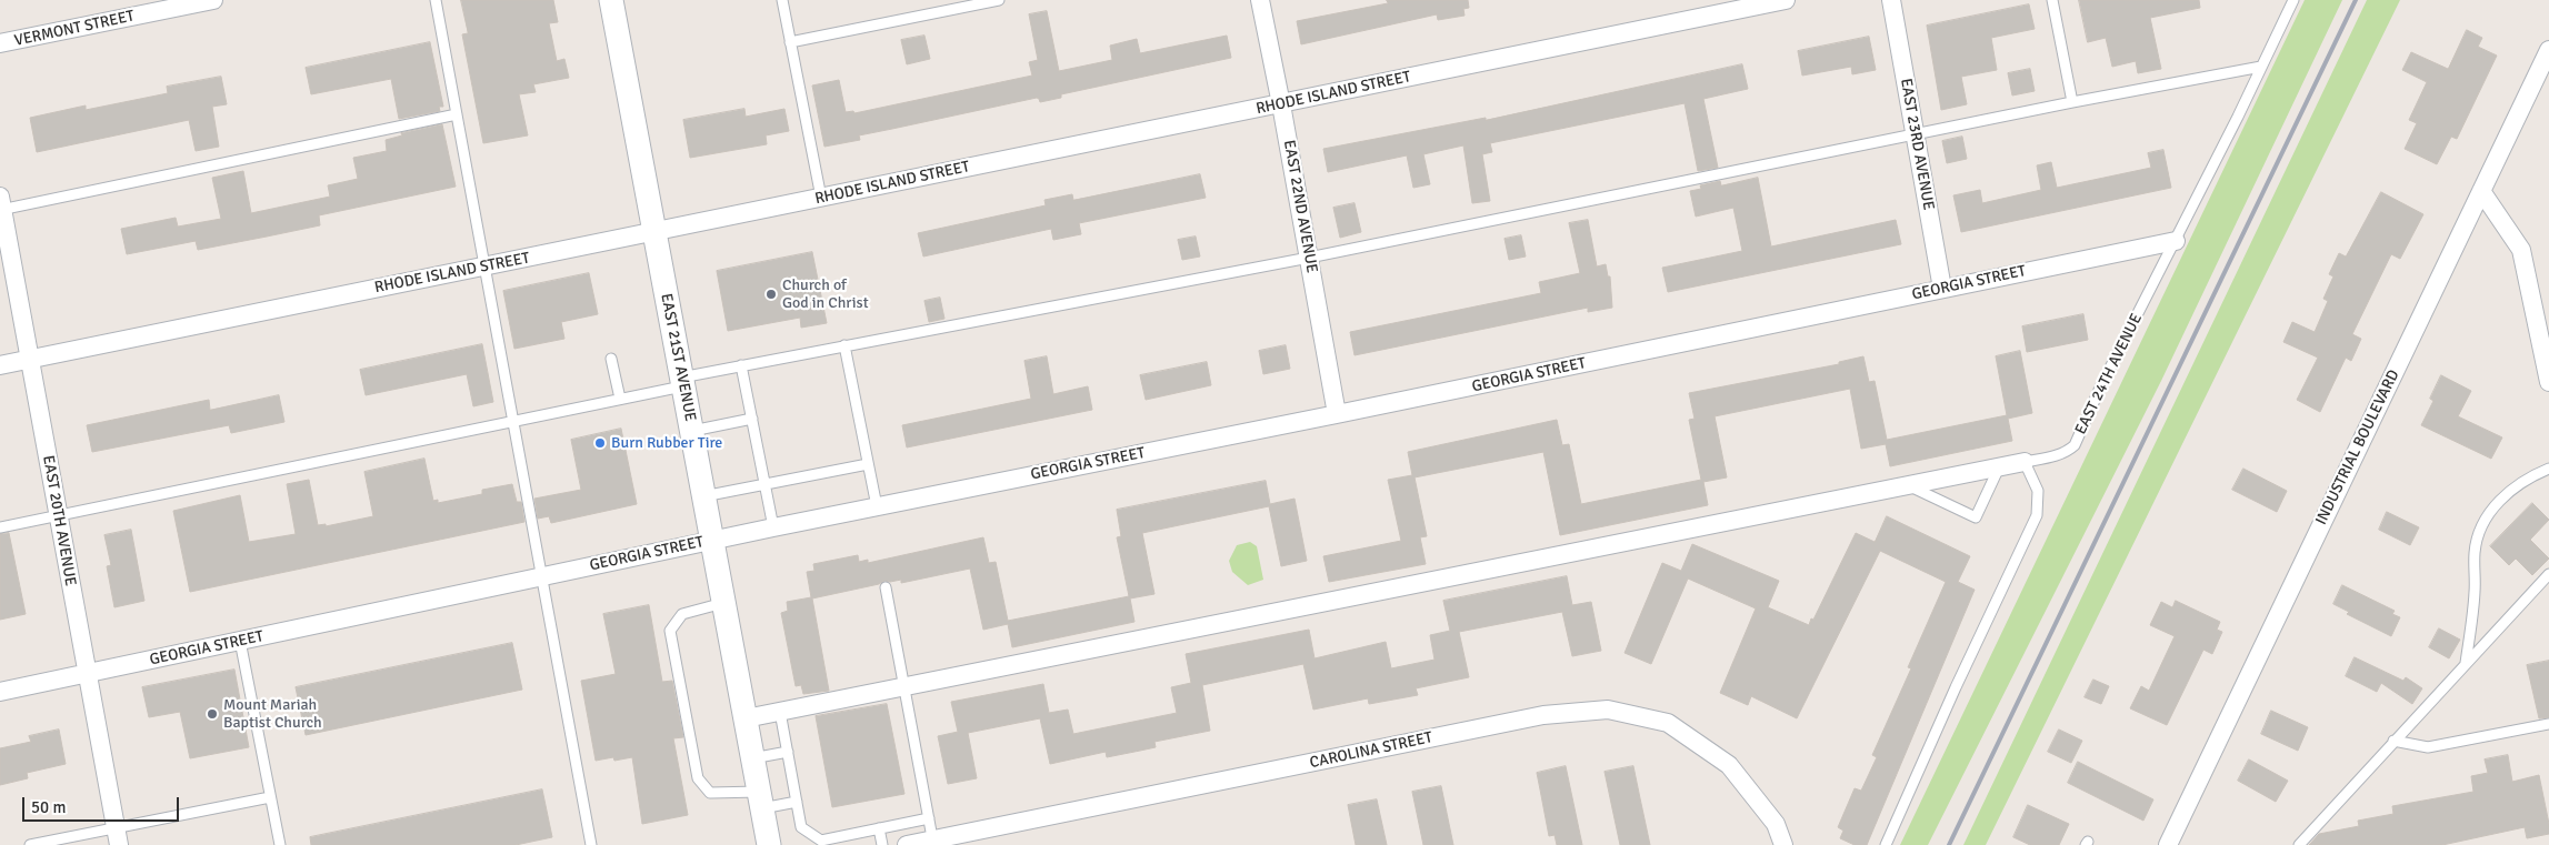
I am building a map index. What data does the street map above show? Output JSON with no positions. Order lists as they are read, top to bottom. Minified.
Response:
{"streets":{"street":["VERMONT STREET","RHODE ISLAND STREET","EAST 23RD AVENUE","EAST 22ND AVENUE","GEORGIA STREET","EAST 21ST AVENUE","INDUSTRIAL BOULEVARD","EAST 20TH AVENUE","CAROLINA STREET"],"lane":["EAST 24TH AVENUE"]},"crossings":[["RHODE ISLAND STREET","EAST 22ND AVENUE"],["RHODE ISLAND STREET","EAST 21ST AVENUE"],["RHODE ISLAND STREET","EAST 20TH AVENUE"],["EAST 23RD AVENUE","GEORGIA STREET"],["EAST 22ND AVENUE","GEORGIA STREET"],["GEORGIA STREET","EAST 21ST AVENUE"],["GEORGIA STREET","EAST 24TH AVENUE"],["GEORGIA STREET","EAST 20TH AVENUE"]],"places":["Church of God in Christ","Burn Rubber Tire","Mount Mariah Baptist Church"],"scale_bar":"50 m"}
